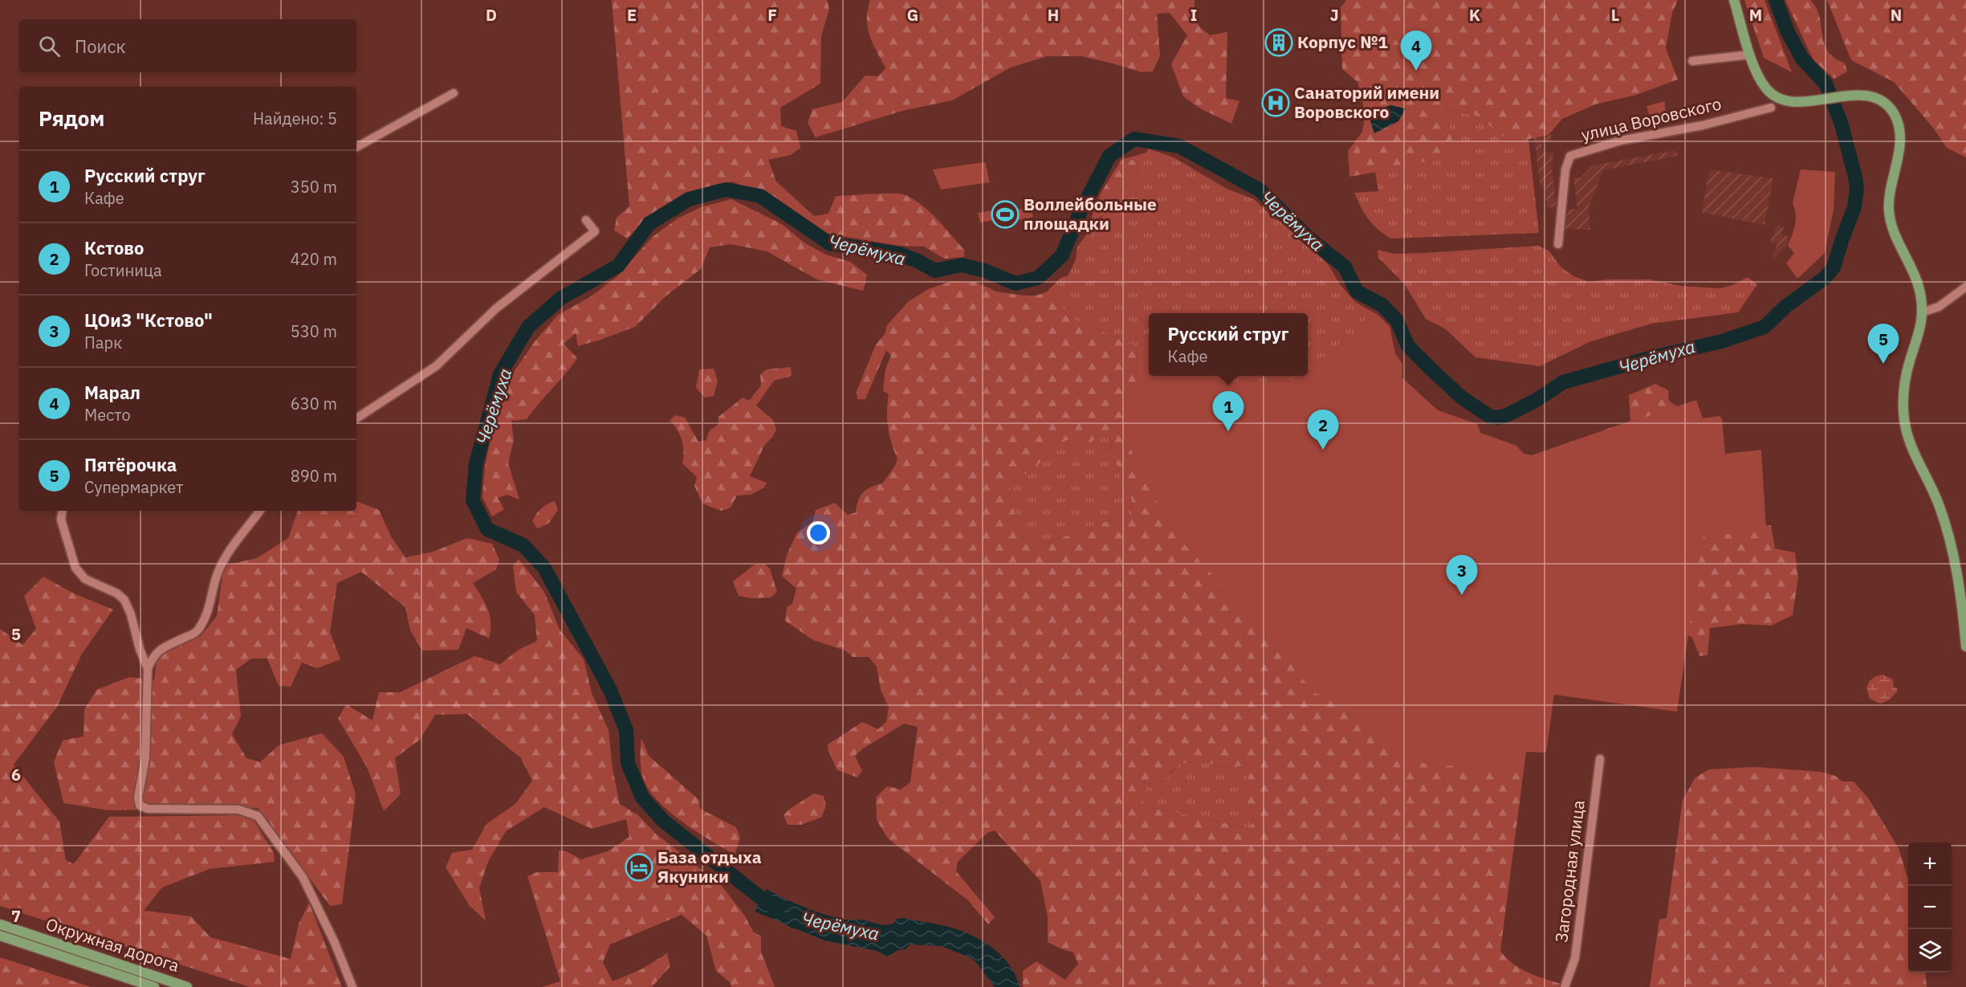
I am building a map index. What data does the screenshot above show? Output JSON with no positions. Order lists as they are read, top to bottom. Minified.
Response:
{"streets":{"main road":["Окружная дорога"],"street":["улица Воровского","Загородная улица"]},"water":["Черёмуха"],"places":{"building":["Корпус №1"],"hospital":["Санаторий имени Воровского"],"sports":["Воллейбольные площадки"],"hotel":["База отдыха Якуники"]},"page":{"search":"Поиск","pins":["4","5","1","2","3"],"heading":["Рядом","Найдено: 5"],"list":[{"mark":"1","name":"Русский струг","note":"Кафе","value":"350 m"},{"mark":"2","name":"Кстово","note":"Гостиница","value":"420 m"},{"mark":"3","name":"ЦОиЗ \"Кстово\"","note":"Парк","value":"530 m"},{"mark":"4","name":"Марал","note":"Место","value":"630 m"},{"mark":"5","name":"Пятёрочка","note":"Супермаркет","value":"890 m"}],"popup":["Русский струг","Кафе"],"map_buttons":["+","−"]},"grid":{"columns":["D","E","F","G","H","I","J","K","L","M","N"],"rows":["5","6","7"]}}
